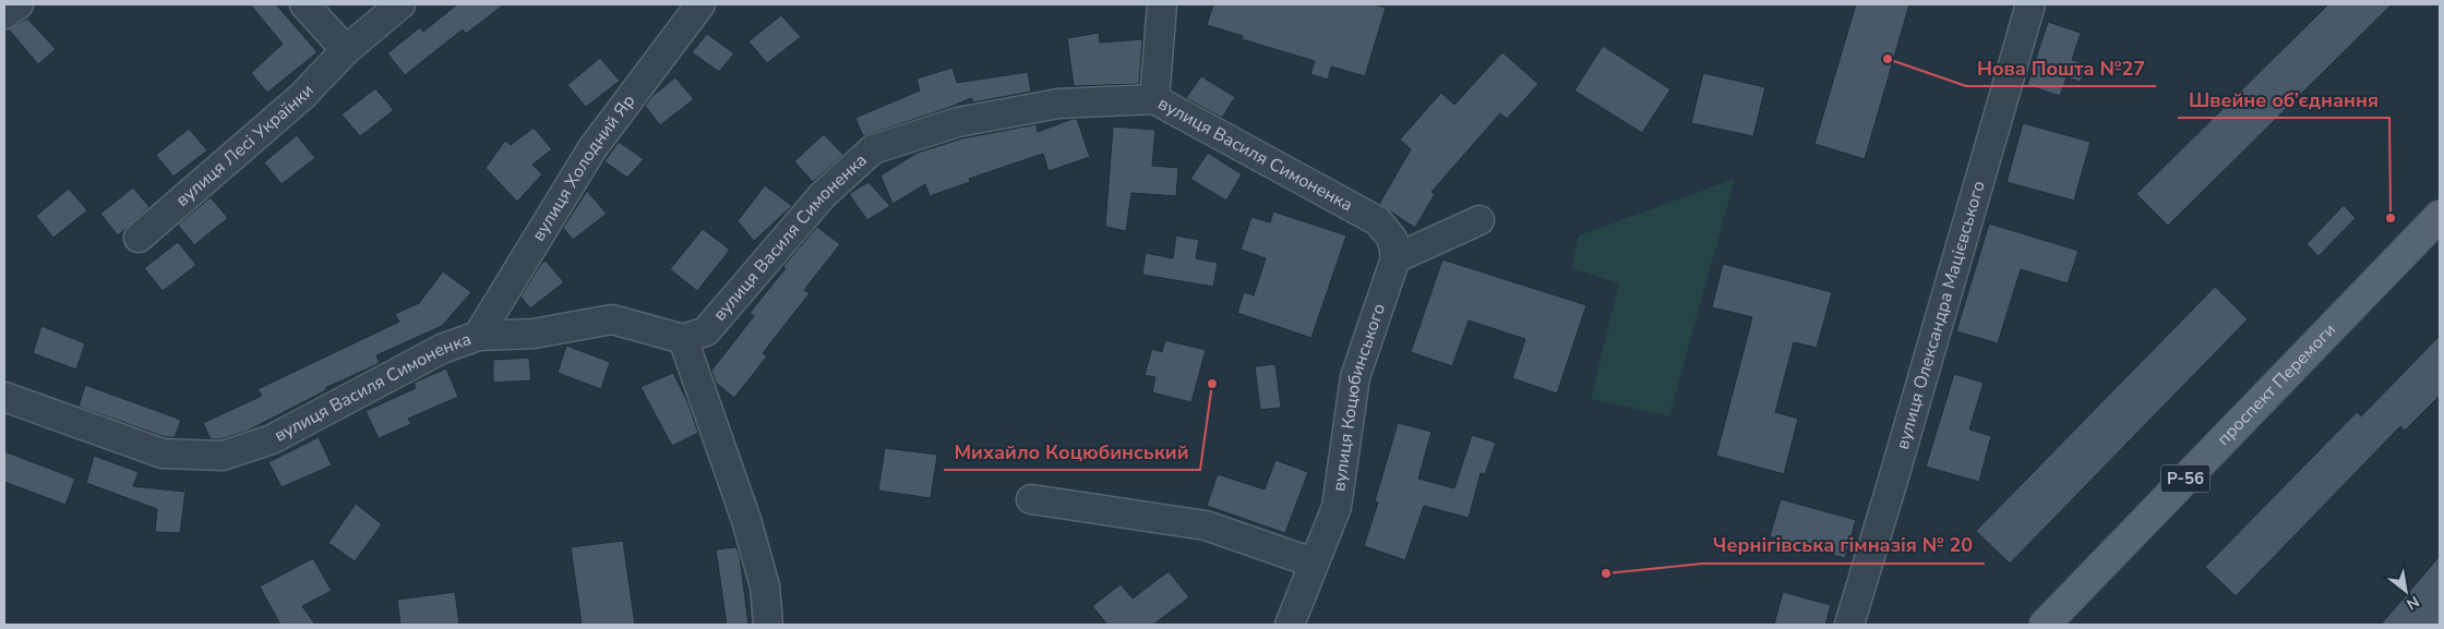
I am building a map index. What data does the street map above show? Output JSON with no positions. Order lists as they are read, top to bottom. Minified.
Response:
{"streets":{"main road":["проспект Перемоги","Р-56"],"street":["вулиця Лесі Українки","вулиця Василя Симоненка","вулиця Холодний Яр","вулиця Олександра Мацієвського","вулиця Коцюбинського"]},"crossings":[["вулиця Василя Симоненка","вулиця Холодний Яр"],["вулиця Василя Симоненка","вулиця Коцюбинського"]],"places":["Нова Пошта №27","Швейне об’єднання","Михайло Коцюбинський","Чернігівська гімназія № 20"],"north":"bottom right"}
